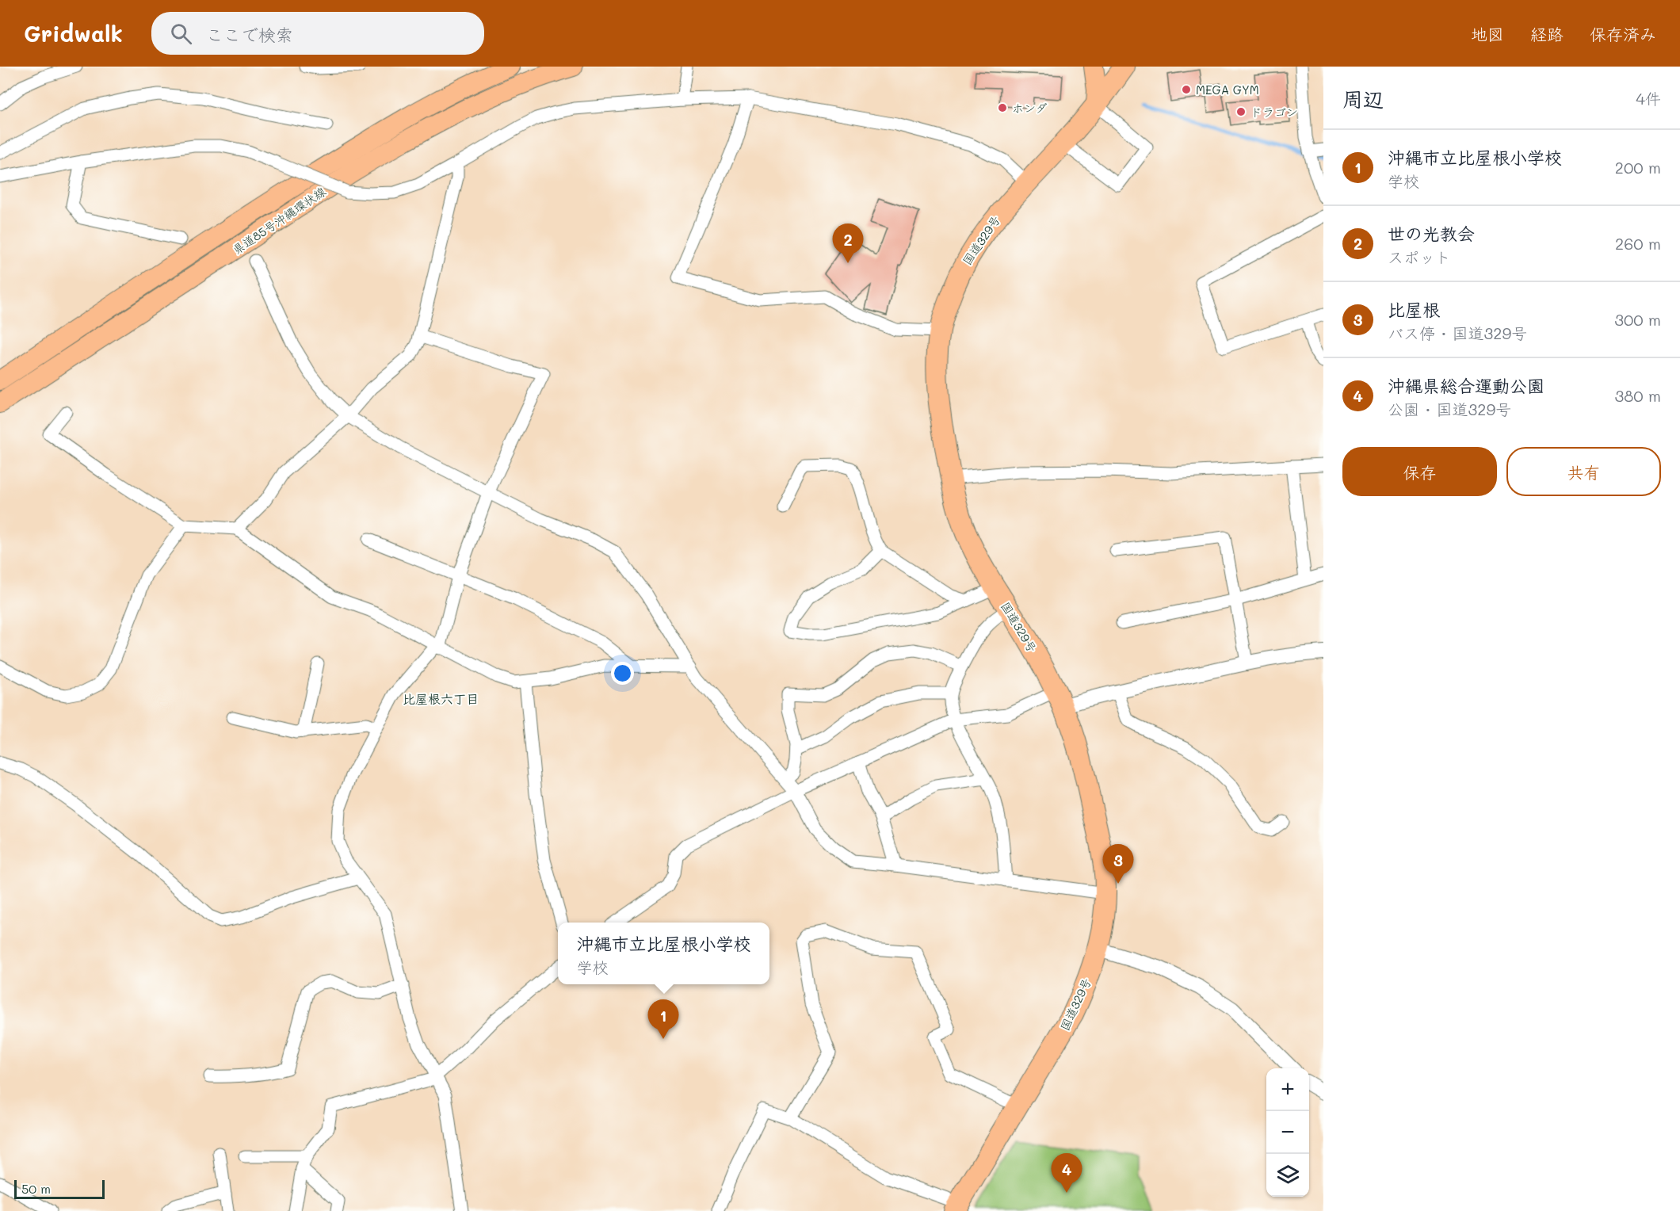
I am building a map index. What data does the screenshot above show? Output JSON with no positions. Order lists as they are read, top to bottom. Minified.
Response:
{"streets":{"highway":["国道329号"],"main road":["県道85号沖縄環状線"]},"districts":["比屋根六丁目"],"places":["MEGA GYM","ホンダ","ドラゴン"],"scale_bar":"50 m","page":{"header":"Gridwalk","search":"ここで検索","nav":["地図","経路","保存済み"],"heading":["周辺","4件"],"list":[{"mark":"1","name":"沖縄市立比屋根小学校","note":"学校","value":"200 m"},{"mark":"2","name":"世の光教会","note":"スポット","value":"260 m"},{"mark":"3","name":"比屋根","note":"バス停 · 国道329号","value":"300 m"},{"mark":"4","name":"沖縄県総合運動公園","note":"公園 · 国道329号","value":"380 m"}],"pins":["2","3","1","4"],"buttons":["保存","共有"],"popup":["沖縄市立比屋根小学校","学校"],"map_buttons":["+","−"],"scale":"50 m"}}
